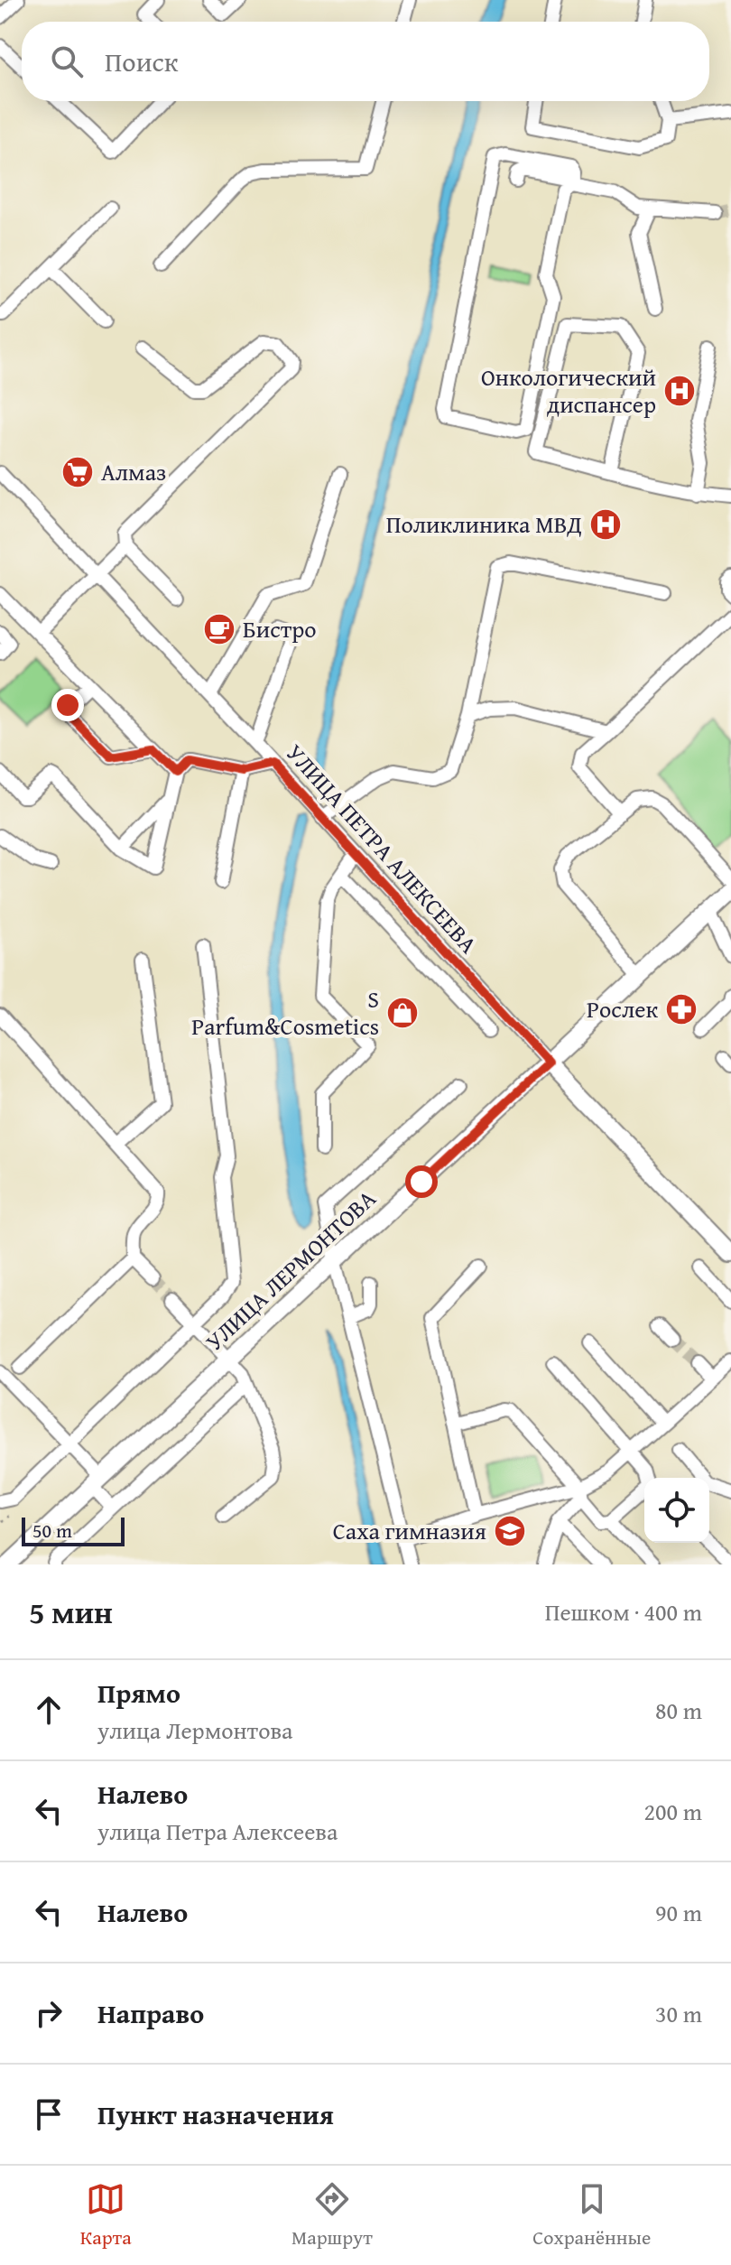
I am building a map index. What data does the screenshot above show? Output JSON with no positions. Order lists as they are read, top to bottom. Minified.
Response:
{"streets":{"main road":["УЛИЦА ПЕТРА АЛЕКСЕЕВА","УЛИЦА ЛЕРМОНТОВА"]},"crossings":[["УЛИЦА ПЕТРА АЛЕКСЕЕВА","УЛИЦА ЛЕРМОНТОВА"]],"places":{"hospital":["Онкологический диспансер","Поликлиника МВД"],"supermarket":["Алмаз"],"cafe":["Бистро"],"pharmacy":["Рослек"],"shop":["S Parfum&Cosmetics"],"school or university":["Саха гимназия"]},"scale_bar":"50 m","page":{"search":"Поиск","scale":"50 m","heading":["5 мин","Пешком · 400 m"],"list":[["Прямо","улица Лермонтова","80 m"],["Налево","улица Петра Алексеева","200 m"],["Налево","90 m"],["Направо","30 m"],"Пункт назначения"],"nav":["Карта","Маршрут","Сохранённые"]}}
